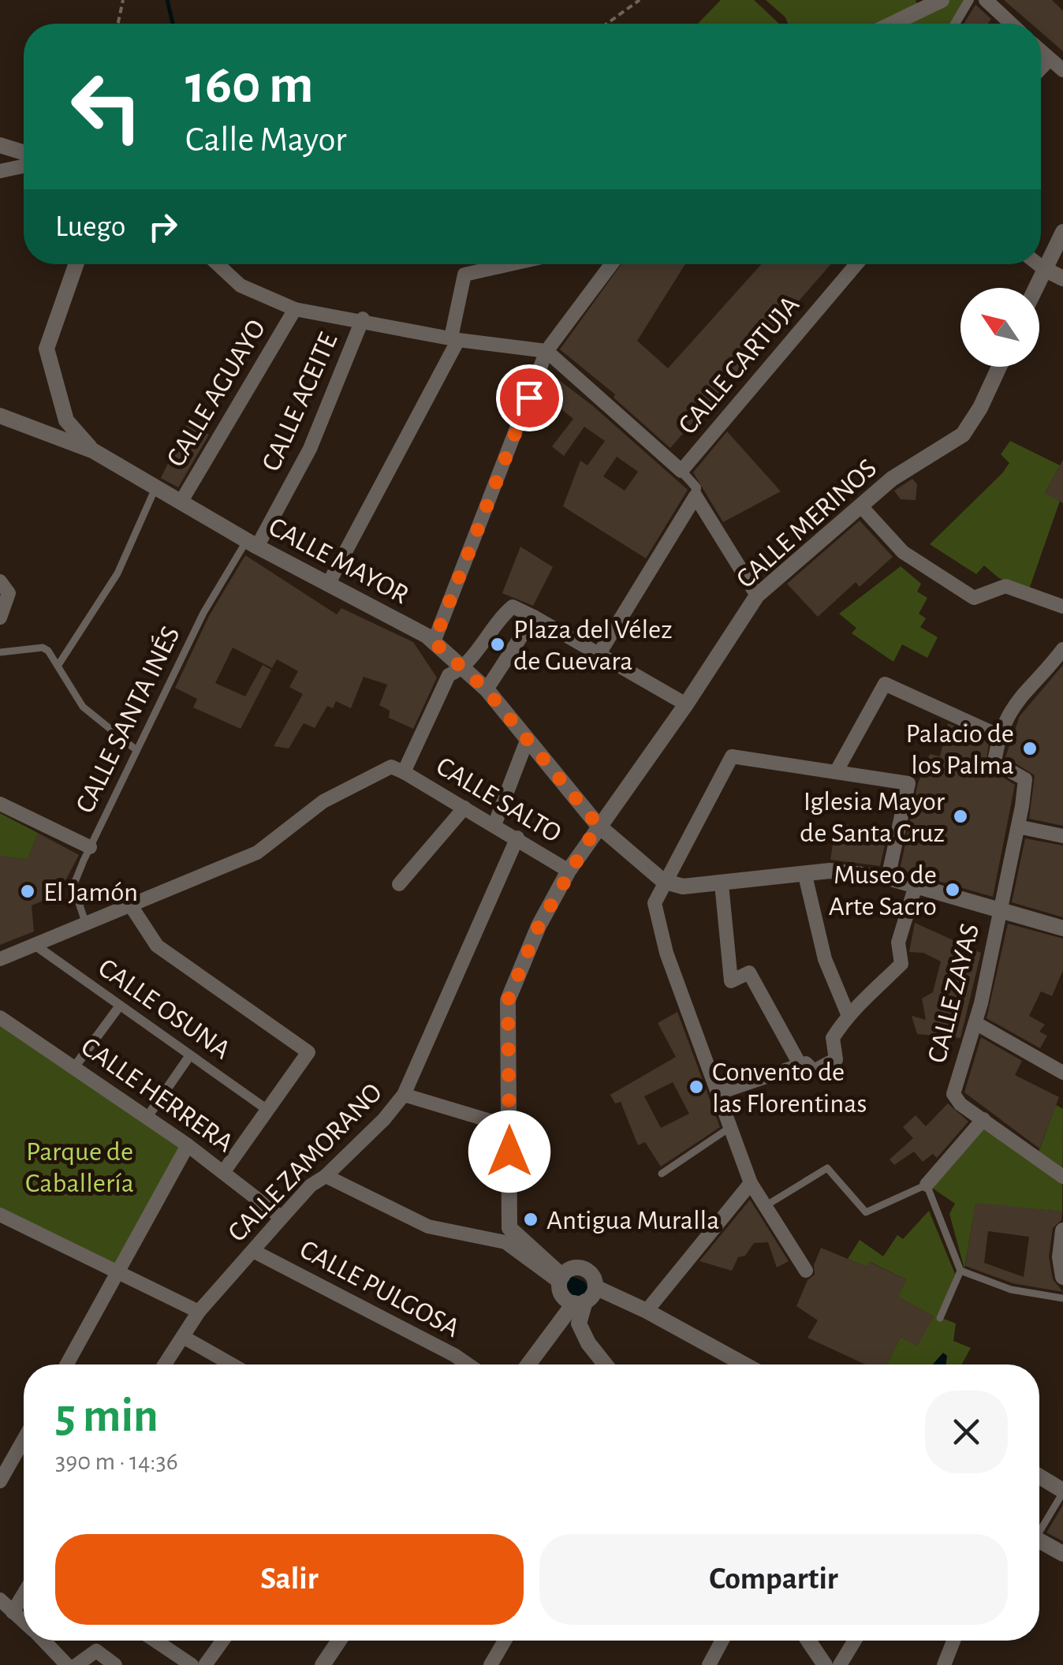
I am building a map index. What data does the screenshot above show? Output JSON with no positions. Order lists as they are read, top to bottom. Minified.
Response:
{"streets":{"street":["CALLE CARTUJA","CALLE AGUAYO","CALLE ACEITE","CALLE MERINOS","CALLE MAYOR","CALLE SALTO","CALLE ZAYAS","CALLE OSUNA","CALLE HERRERA","CALLE ZAMORANO","CALLE PULGOSA"],"lane":["CALLE SANTA INÉS"]},"crossings":[["CALLE AGUAYO","CALLE MAYOR"],["CALLE ACEITE","CALLE MAYOR"],["CALLE ACEITE","CALLE SANTA INÉS"],["CALLE MERINOS","CALLE MAYOR"],["CALLE MERINOS","CALLE SALTO"],["CALLE MAYOR","CALLE SANTA INÉS"],["CALLE SALTO","CALLE ZAMORANO"],["CALLE HERRERA","CALLE ZAMORANO"],["CALLE ZAMORANO","CALLE PULGOSA"]],"parks":["Parque de Caballería"],"places":["Plaza del Vélez de Guevara","Palacio de los Palma","Iglesia Mayor de Santa Cruz","Museo de Arte Sacro","El Jamón","Convento de las Florentinas","Antigua Muralla"],"north":"top left","page":{"turn":["160 m","Calle Mayor"],"then":"Luego","heading":["5 min","390 m · 14:36"],"buttons":["Salir","Compartir"]}}
